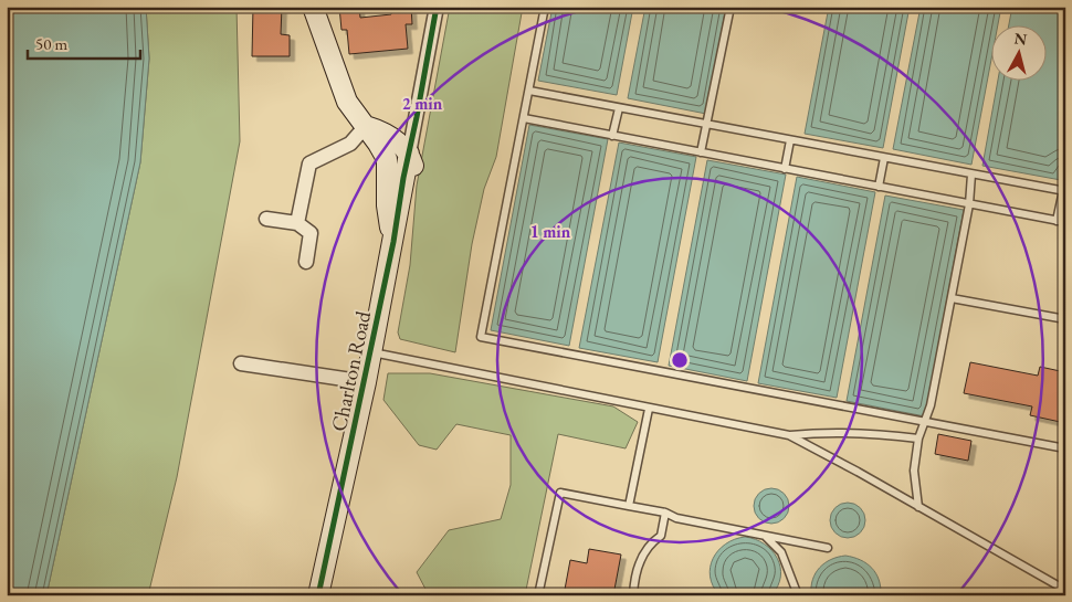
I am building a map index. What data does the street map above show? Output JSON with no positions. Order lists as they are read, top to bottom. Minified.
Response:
{"streets":{"street":["Charlton Road"]},"scale_bar":"50 m","north":"top","rings":["2 min","1 min"]}
